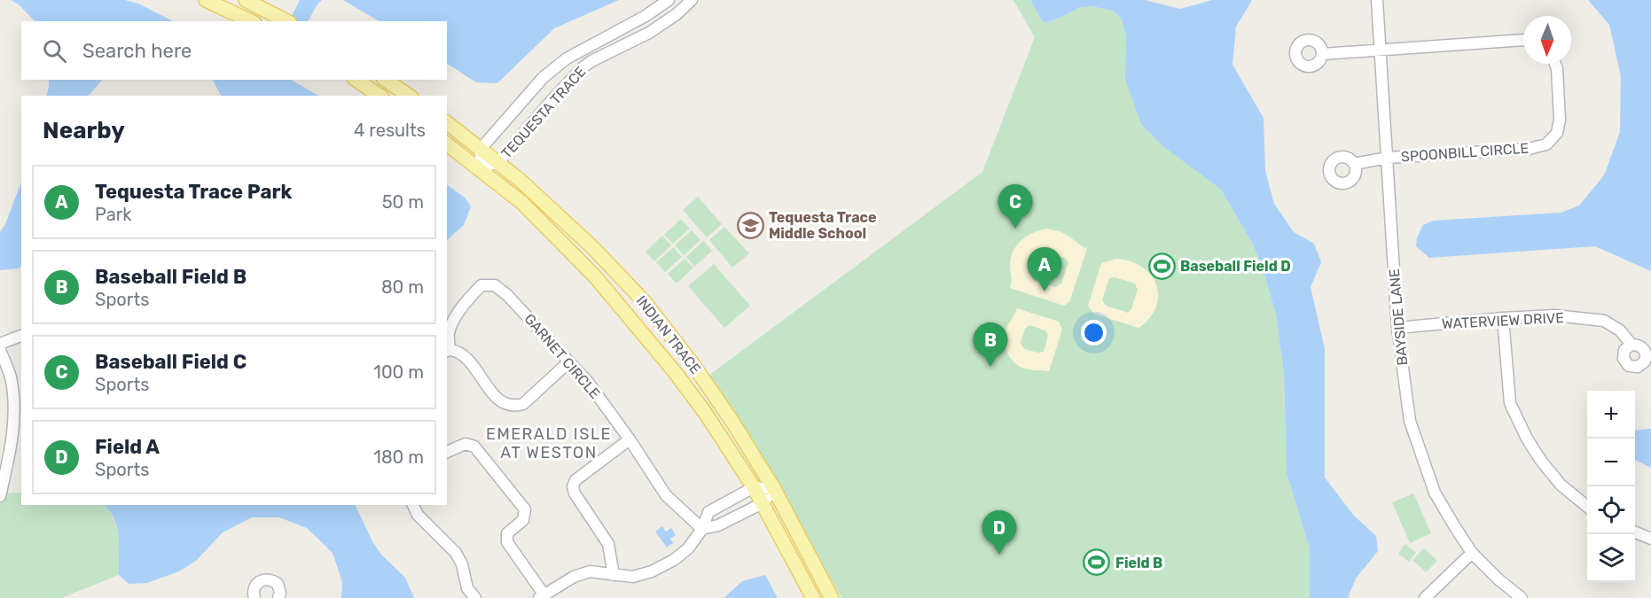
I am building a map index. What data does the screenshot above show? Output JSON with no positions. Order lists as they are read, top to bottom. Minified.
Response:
{"streets":{"main road":["INDIAN TRACE"],"street":["TEQUESTA TRACE","SPOONBILL CIRCLE","BAYSIDE LANE","WATERVIEW DRIVE","GARNET CIRCLE"]},"crossings":[["TEQUESTA TRACE","INDIAN TRACE"],["SPOONBILL CIRCLE","BAYSIDE LANE"],["BAYSIDE LANE","WATERVIEW DRIVE"]],"districts":["EMERALD ISLE AT WESTON"],"places":{"school or university":["Tequesta Trace Middle School"],"sports":["Baseball Field D","Field B"]},"north":"bottom","page":{"search":"Search here","heading":["Nearby","4 results"],"list":[{"mark":"A","name":"Tequesta Trace Park","note":"Park","value":"50 m"},{"mark":"B","name":"Baseball Field B","note":"Sports","value":"80 m"},{"mark":"C","name":"Baseball Field C","note":"Sports","value":"100 m"},{"mark":"D","name":"Field A","note":"Sports","value":"180 m"}],"pins":["C","A","B","D"],"map_buttons":["+","−"]}}
